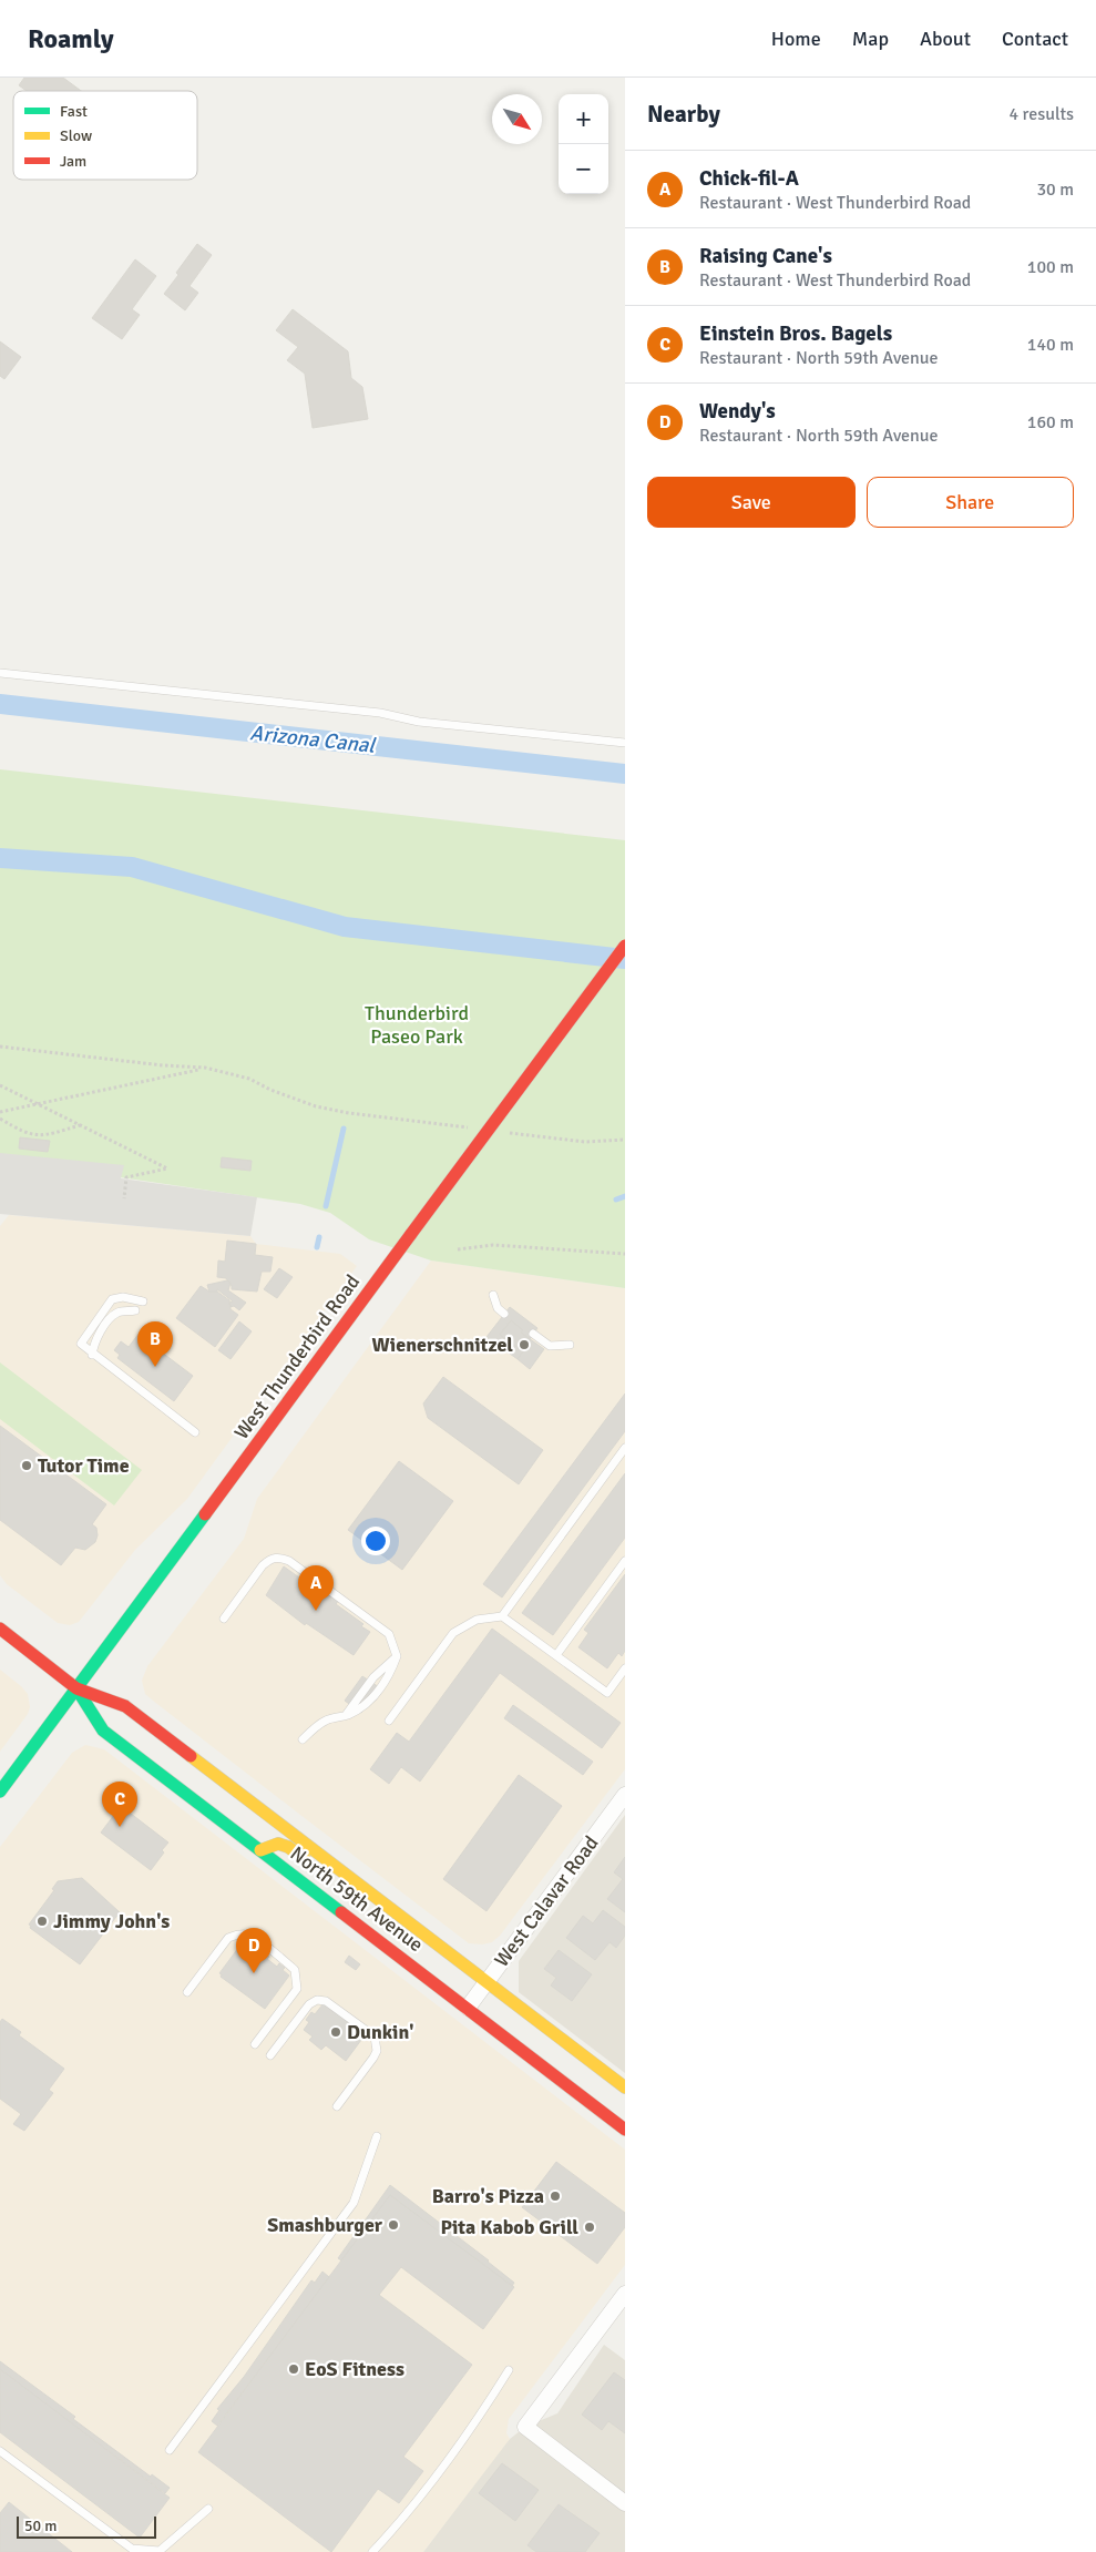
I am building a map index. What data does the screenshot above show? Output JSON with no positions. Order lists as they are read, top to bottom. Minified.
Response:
{"streets":{"main road":["West Thunderbird Road","North 59th Avenue"],"street":["West Calavar Road"]},"crossings":[["West Thunderbird Road","North 59th Avenue"],["North 59th Avenue","West Calavar Road"]],"water":["Arizona Canal"],"parks":["Thunderbird Paseo Park"],"places":["Wienerschnitzel","Tutor Time","Jimmy John's","Dunkin'","Barro's Pizza","Smashburger","Pita Kabob Grill","EoS Fitness"],"legend":["Fast","Slow","Jam"],"scale_bar":"50 m","north":"bottom right","page":{"header":"Roamly","nav":["Home","Map","About","Contact"],"heading":["Nearby","4 results"],"map_buttons":["+","−"],"list":[{"mark":"A","name":"Chick-fil-A","note":"Restaurant · West Thunderbird Road","value":"30 m"},{"mark":"B","name":"Raising Cane's","note":"Restaurant · West Thunderbird Road","value":"100 m"},{"mark":"C","name":"Einstein Bros. Bagels","note":"Restaurant · North 59th Avenue","value":"140 m"},{"mark":"D","name":"Wendy's","note":"Restaurant · North 59th Avenue","value":"160 m"}],"buttons":["Save","Share"],"pins":["B","A","C","D"],"scale":"50 m"}}
